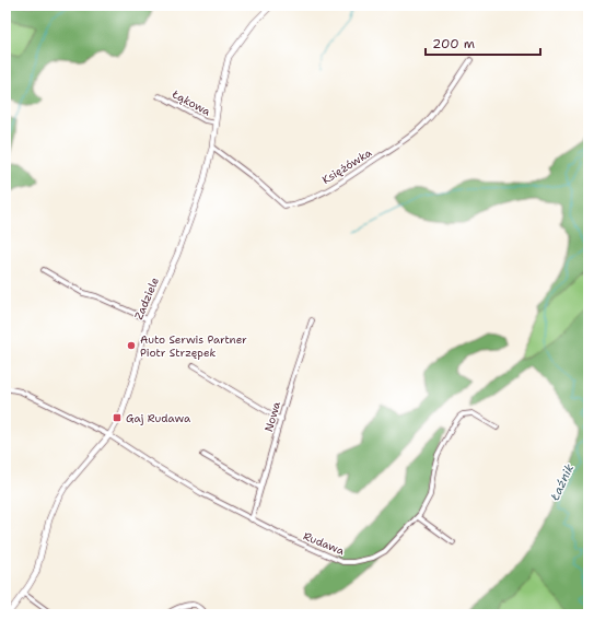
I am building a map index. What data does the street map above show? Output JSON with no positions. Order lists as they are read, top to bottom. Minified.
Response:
{"streets":{"street":["Łąkowa","Księżówka","Zadziele","Nowa","Rudawa"]},"crossings":[["Łąkowa","Zadziele"],["Księżówka","Zadziele"],["Zadziele","Rudawa"],["Nowa","Rudawa"]],"water":["Łaźnik"],"places":{"other":["Auto Serwis Partner Piotr Strzępek"],"transit":["Gaj Rudawa"]},"scale_bar":"200 m"}
